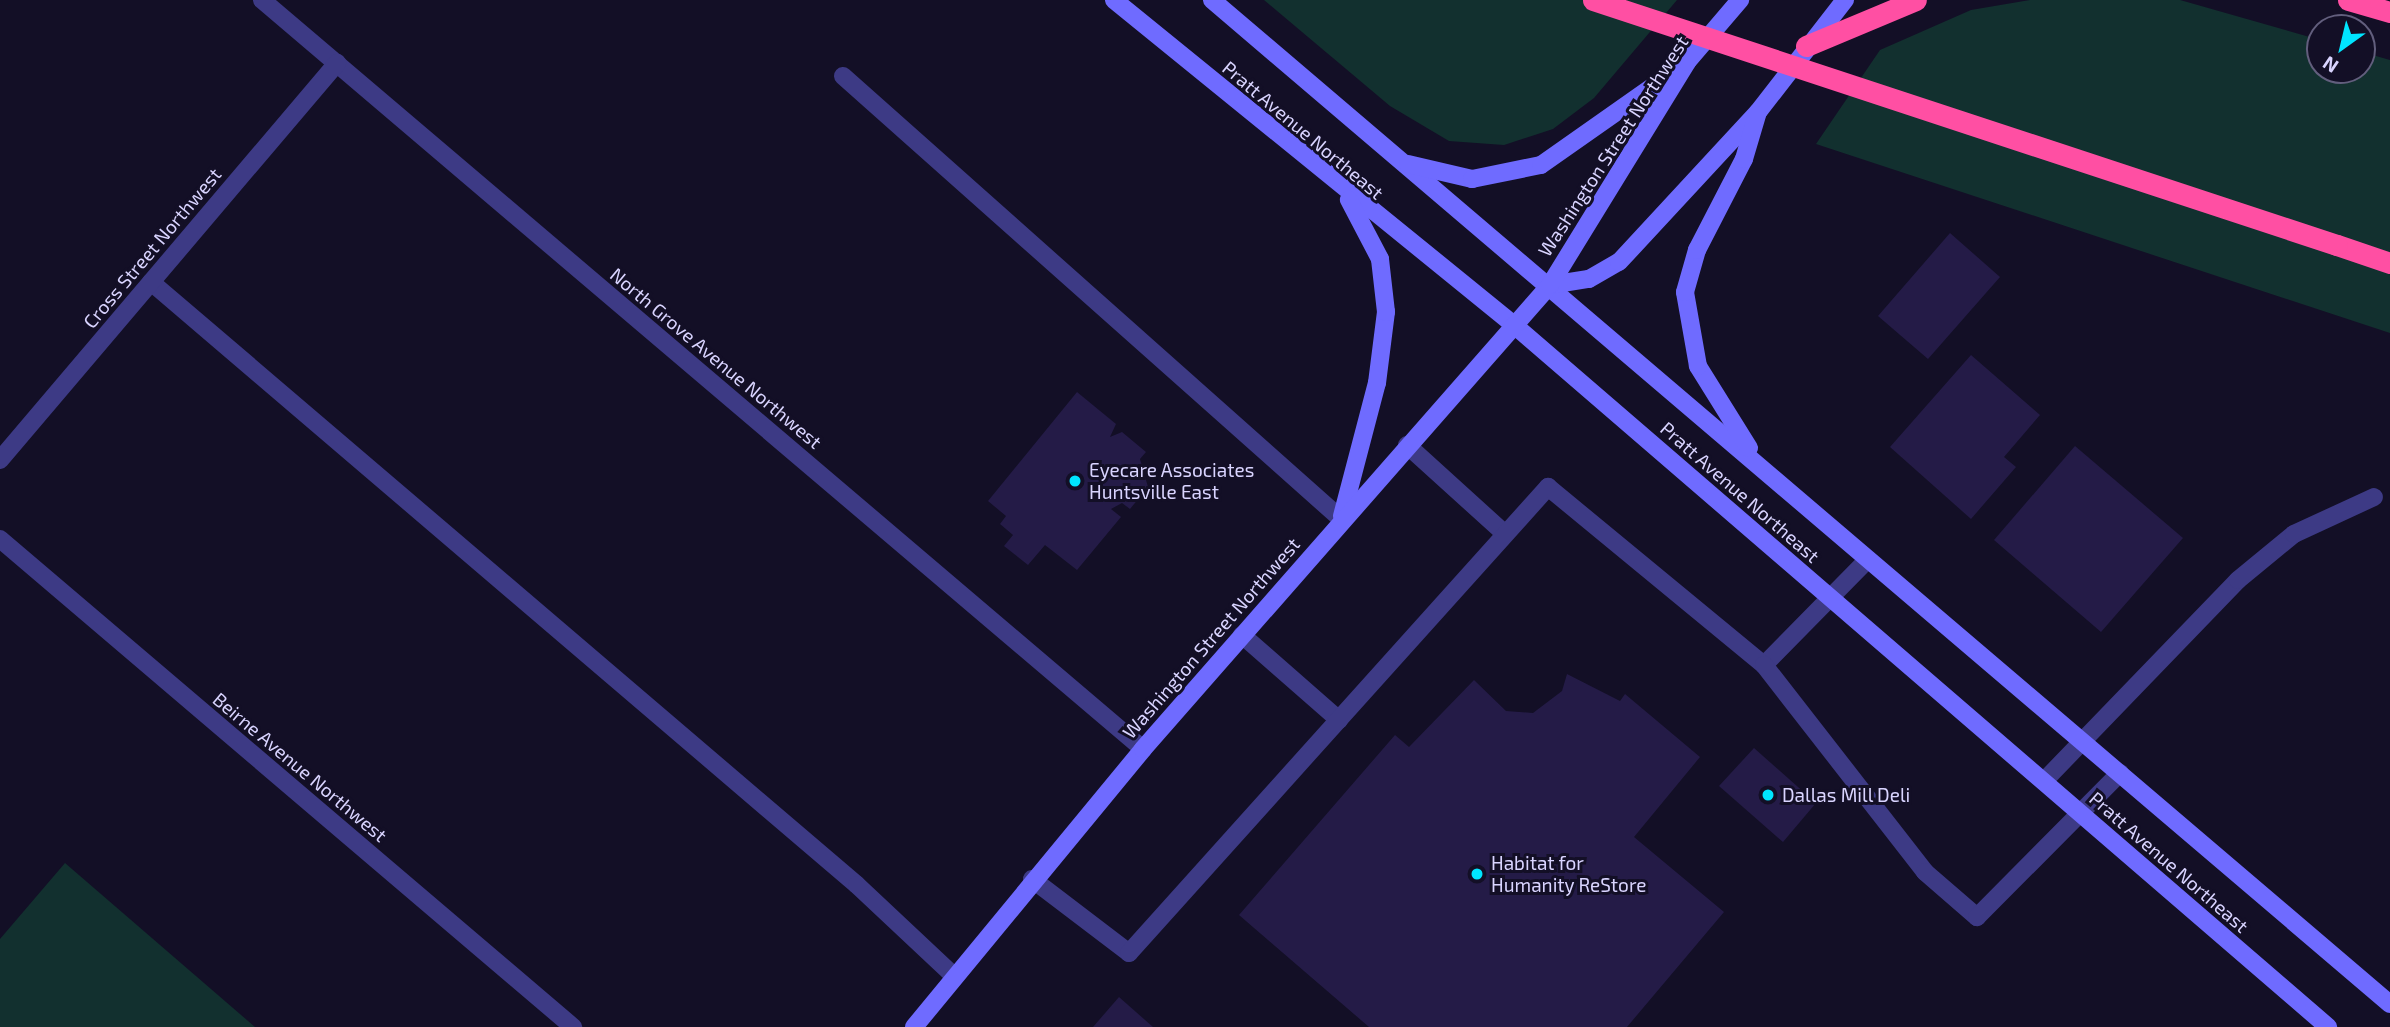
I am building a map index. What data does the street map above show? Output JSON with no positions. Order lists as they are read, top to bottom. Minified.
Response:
{"streets":{"main road":["Pratt Avenue Northeast","Washington Street Northwest"],"street":["Cross Street Northwest","North Grove Avenue Northwest","Beirne Avenue Northwest"]},"crossings":[["Pratt Avenue Northeast","Washington Street Northwest"],["Washington Street Northwest","North Grove Avenue Northwest"],["Cross Street Northwest","North Grove Avenue Northwest"]],"places":["Eyecare Associates Huntsville East","Dallas Mill Deli","Habitat for Humanity ReStore"],"north":"bottom left"}
